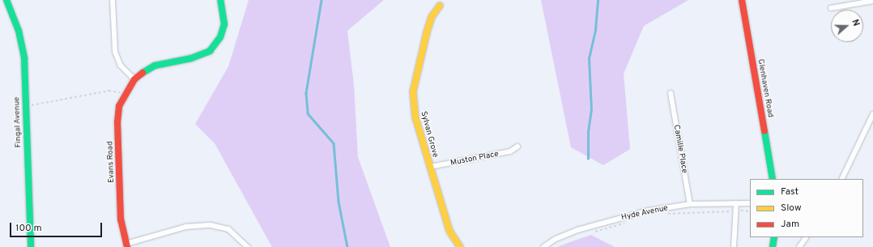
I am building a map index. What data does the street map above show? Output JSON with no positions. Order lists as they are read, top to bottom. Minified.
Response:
{"streets":{"street":["Glenhaven Road","Fingal Avenue","Sylvan Grove","Camille Place","Muston Place","Evans Road","Hyde Avenue"]},"crossings":[["Sylvan Grove","Muston Place"],["Camille Place","Hyde Avenue"]],"legend":["Fast","Slow","Jam"],"scale_bar":"100 m","north":"right"}
